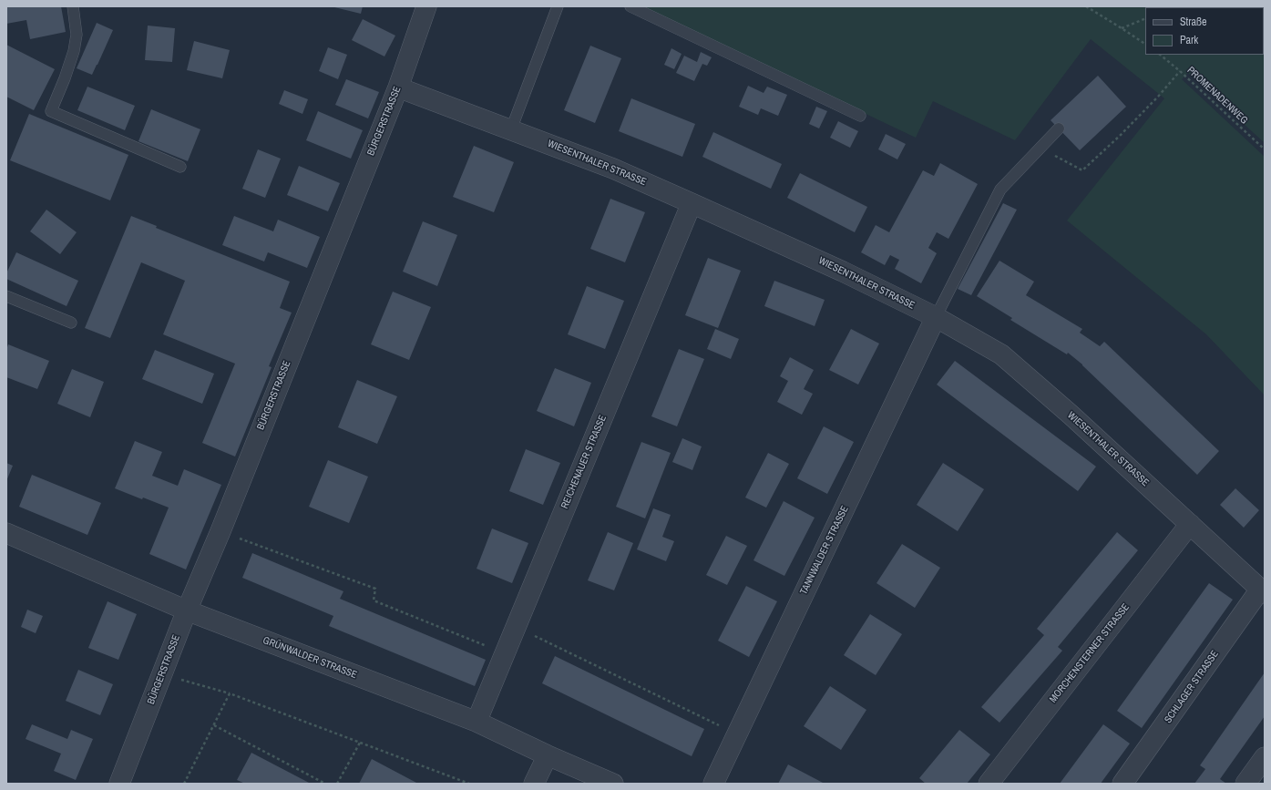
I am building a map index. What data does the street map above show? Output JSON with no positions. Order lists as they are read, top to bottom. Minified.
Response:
{"streets":{"street":["BÜRGERSTRASSE","WIESENTHALER STRASSE","REICHENAUER STRASSE","TANNWALDER STRASSE","MORCHENSTERNER STRASSE","GRÜNWALDER STRASSE","SCHLAGER STRASSE"],"path":["PROMENADENWEG"]},"crossings":[["BÜRGERSTRASSE","WIESENTHALER STRASSE"],["BÜRGERSTRASSE","GRÜNWALDER STRASSE"],["WIESENTHALER STRASSE","REICHENAUER STRASSE"],["WIESENTHALER STRASSE","TANNWALDER STRASSE"],["WIESENTHALER STRASSE","MORCHENSTERNER STRASSE"],["WIESENTHALER STRASSE","SCHLAGER STRASSE"],["REICHENAUER STRASSE","GRÜNWALDER STRASSE"]],"legend":["Straße","Park"]}
